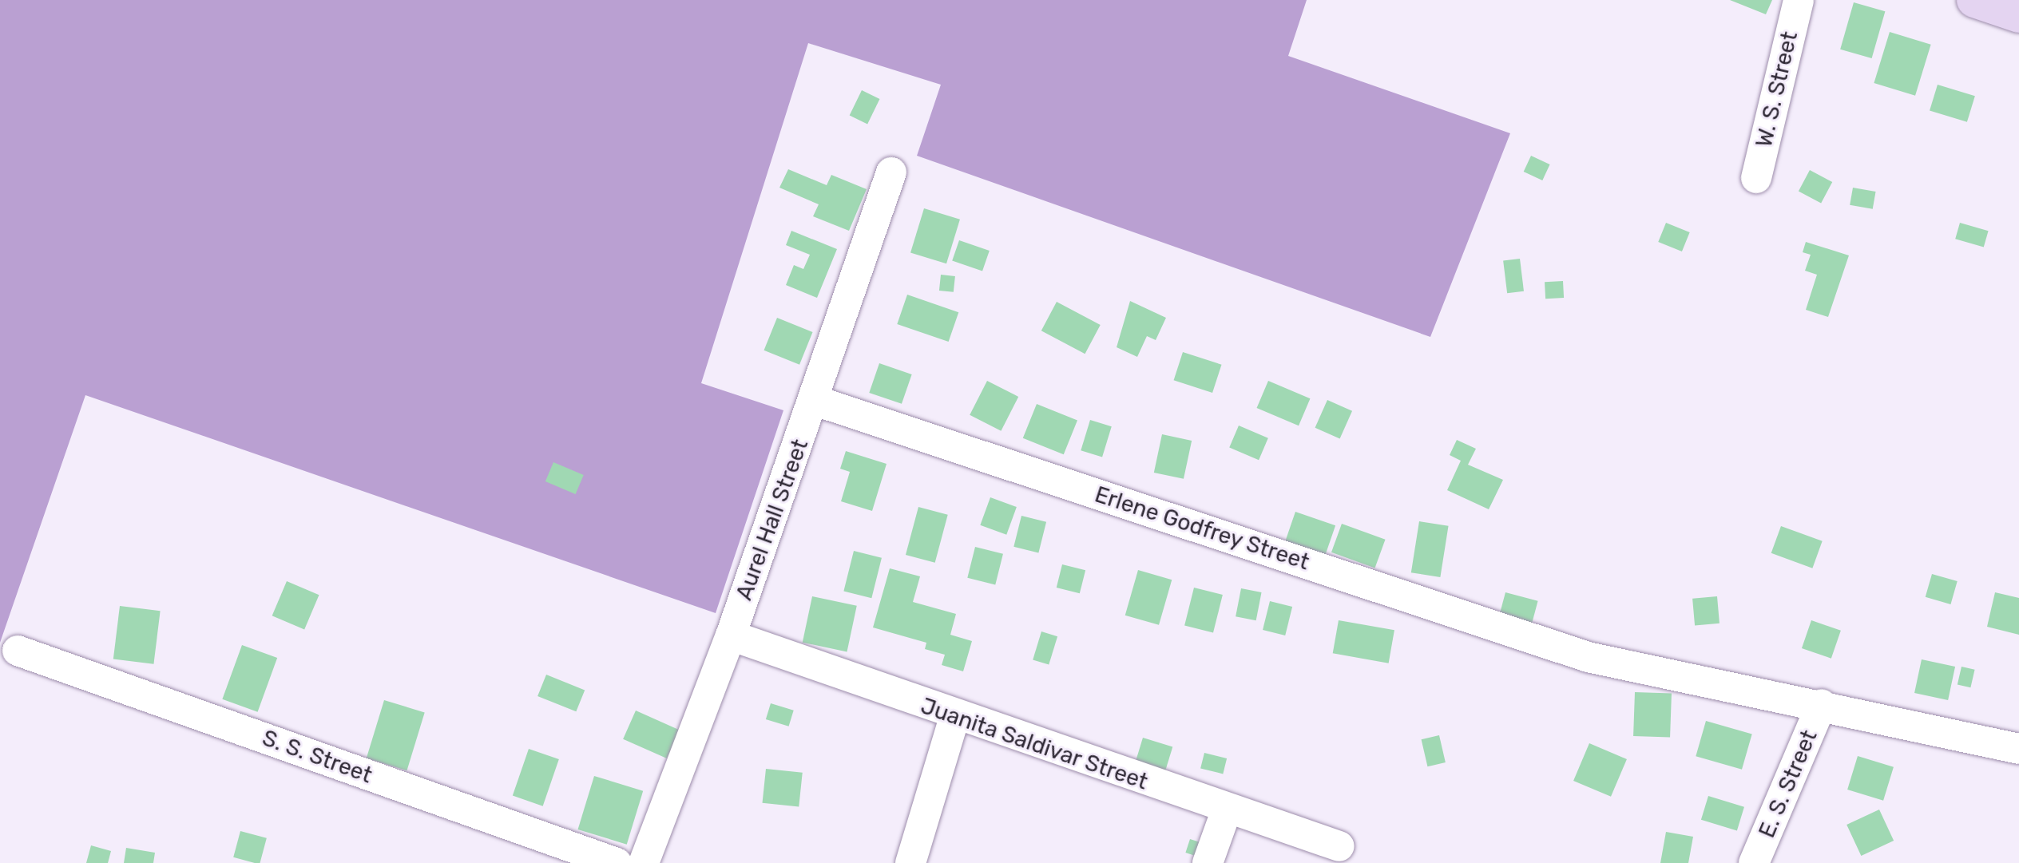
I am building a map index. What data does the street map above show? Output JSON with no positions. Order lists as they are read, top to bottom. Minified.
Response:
{"streets":{"street":["W. S. Street","Aurel Hall Street","Erlene Godfrey Street","Juanita Saldivar Street","S. S. Street","E. S. Street"]},"crossings":[["Aurel Hall Street","Erlene Godfrey Street"],["Aurel Hall Street","Juanita Saldivar Street"],["Erlene Godfrey Street","E. S. Street"]]}
